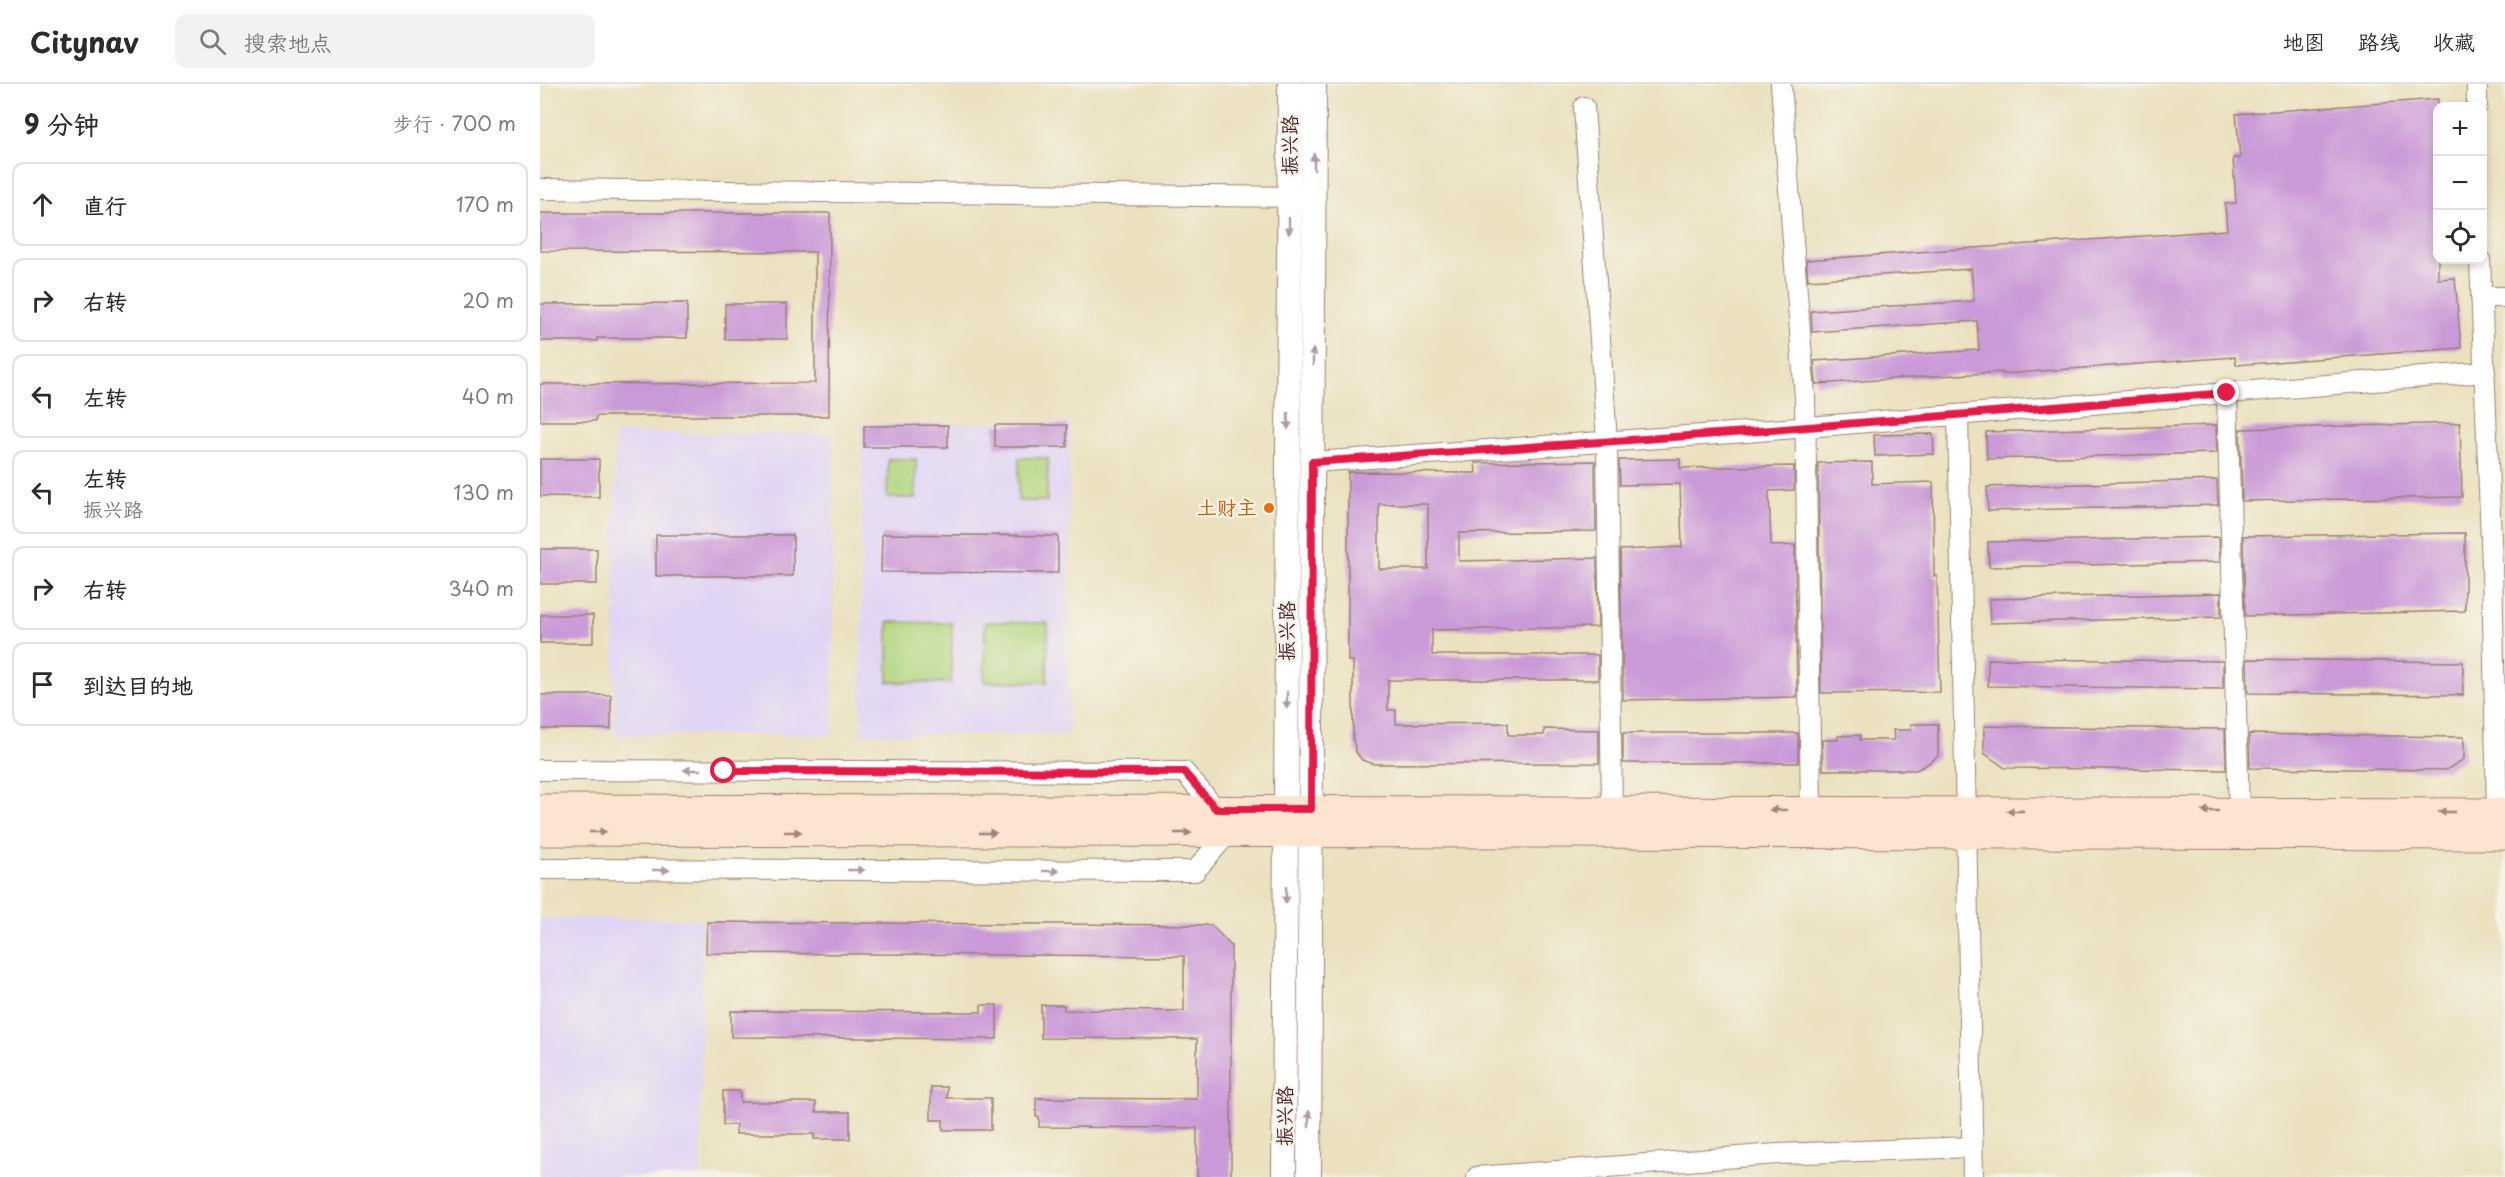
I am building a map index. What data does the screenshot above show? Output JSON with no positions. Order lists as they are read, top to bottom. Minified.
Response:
{"streets":{"street":["振兴路"]},"places":["土财主"],"page":{"header":"Citynav","search":"搜索地点","nav":["地图","路线","收藏"],"heading":["9 分钟","步行 · 700 m"],"map_buttons":["+","−"],"list":[["直行","170 m"],["右转","20 m"],["左转","40 m"],["左转","振兴路","130 m"],["右转","340 m"],"到达目的地"]}}
